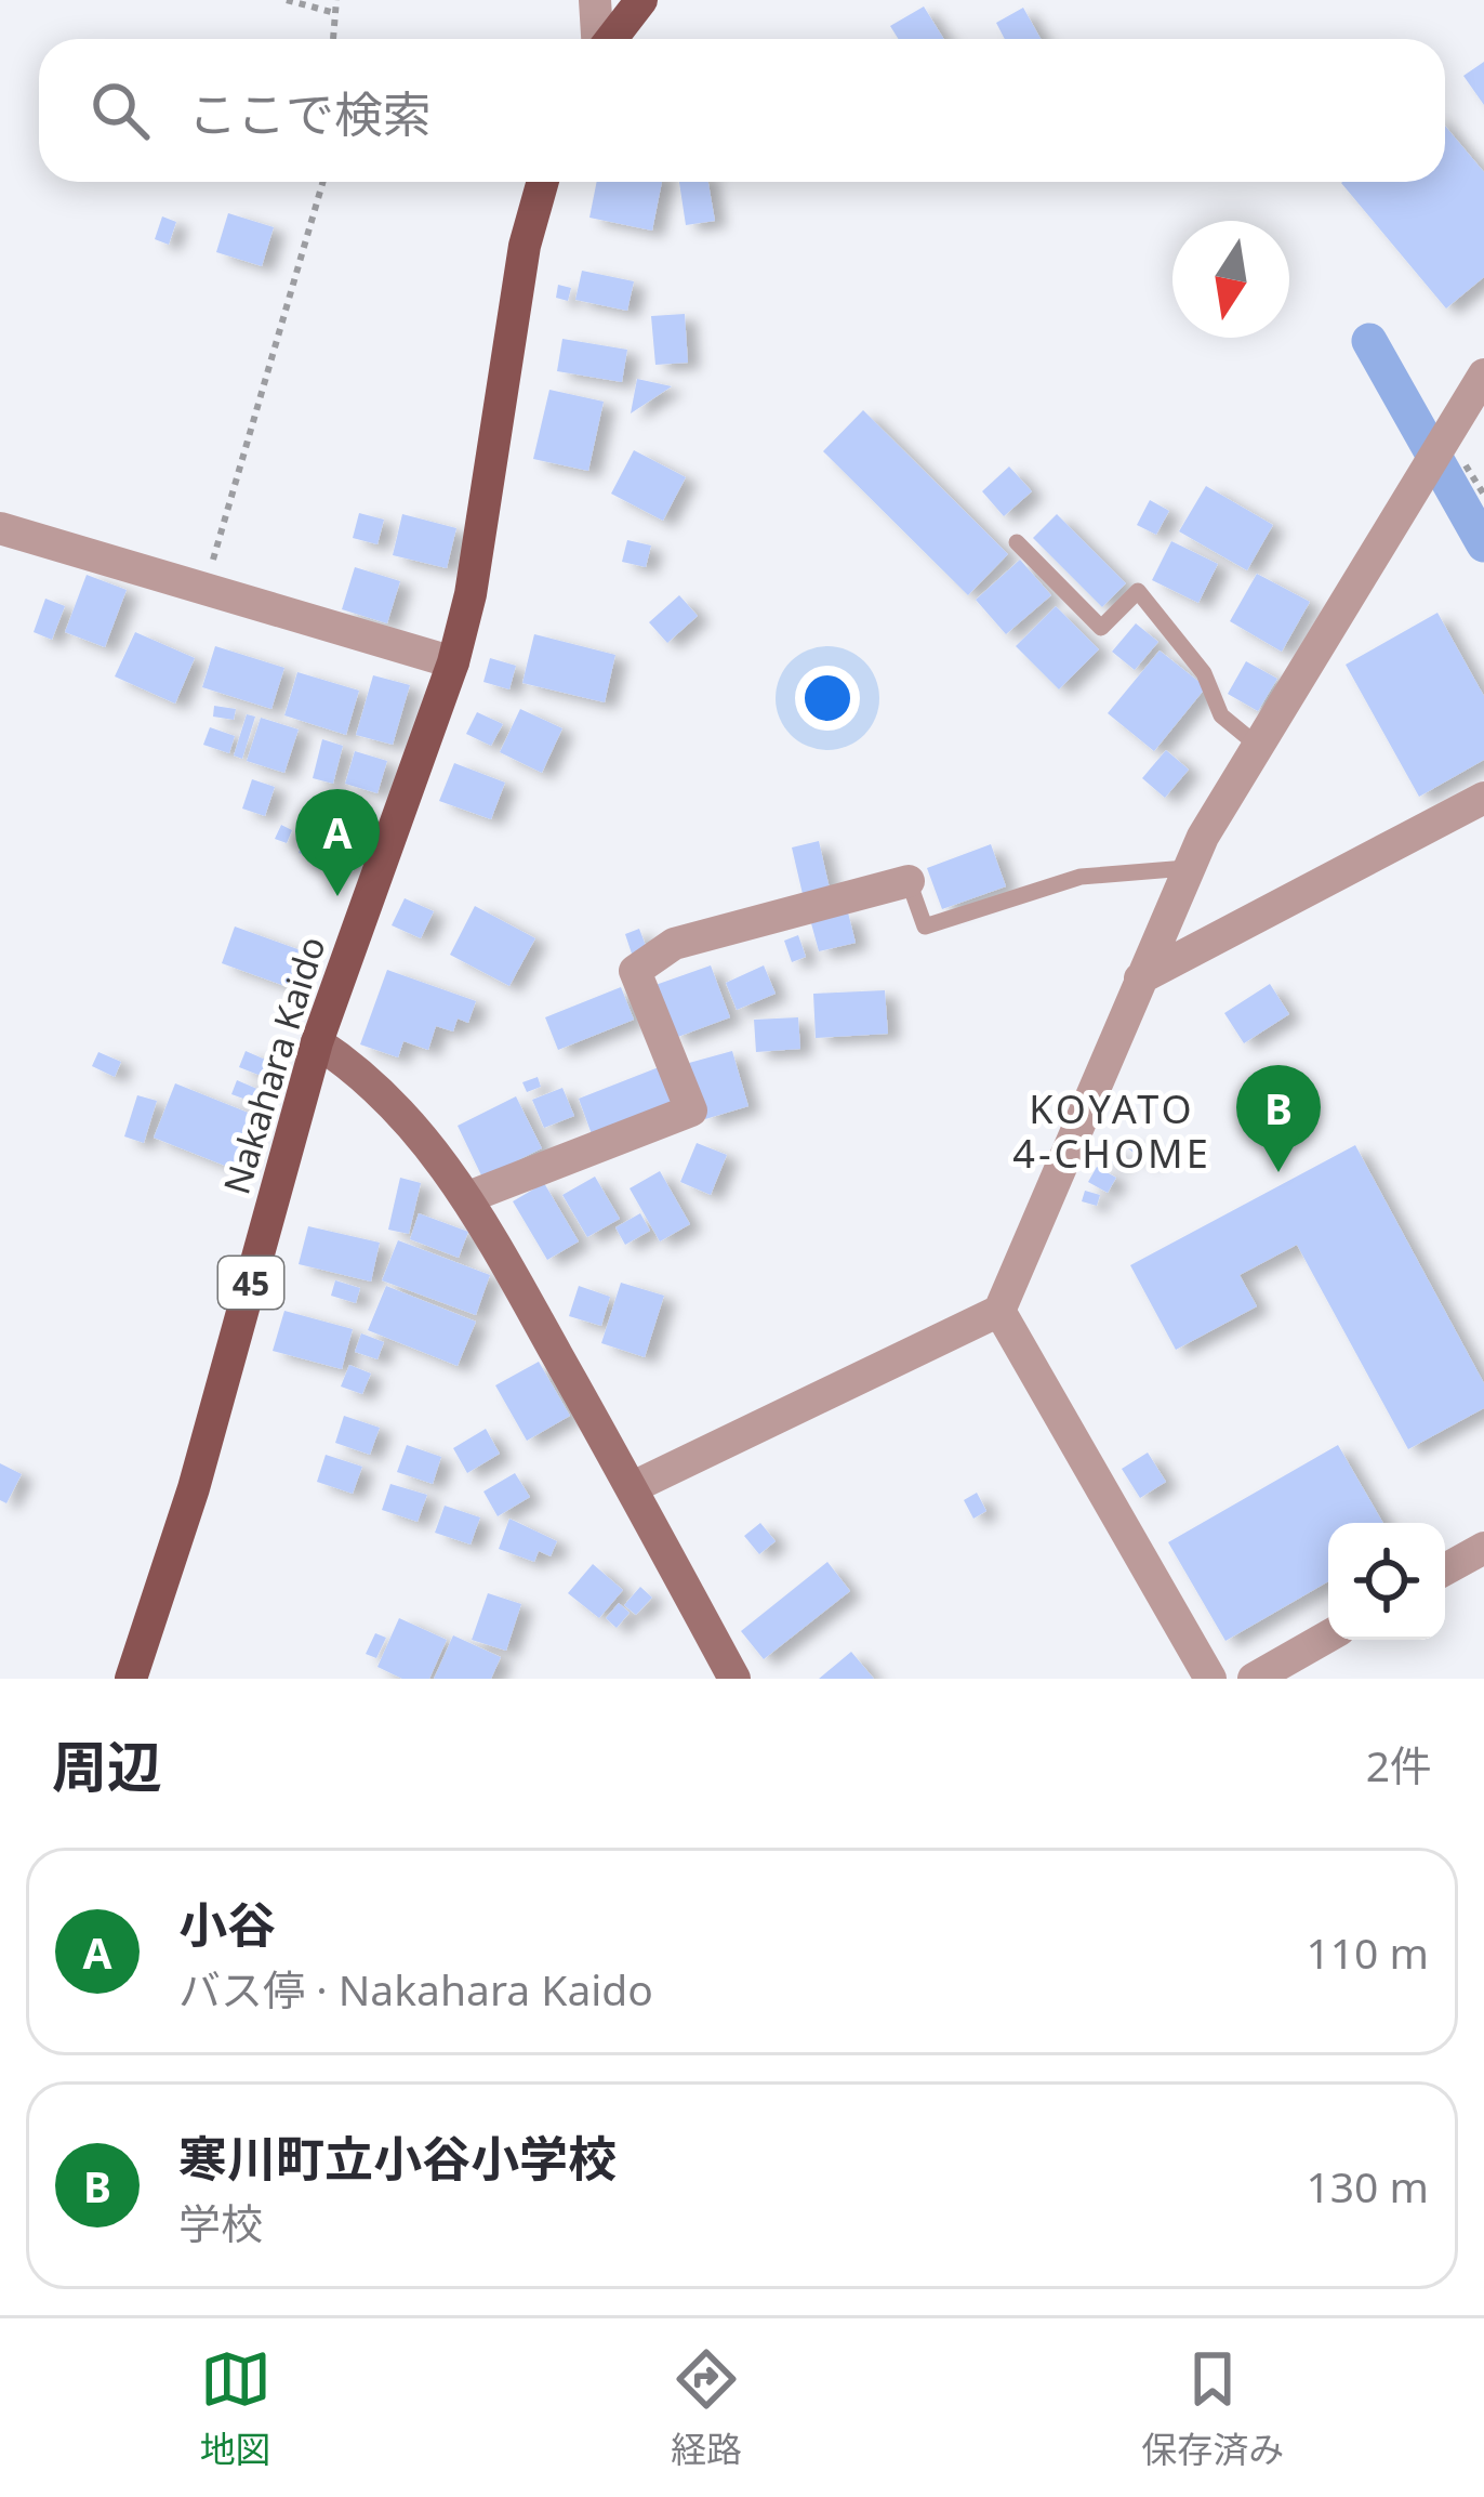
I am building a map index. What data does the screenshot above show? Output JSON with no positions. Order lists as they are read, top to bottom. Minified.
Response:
{"streets":{"main road":["Nakahara Kaido","45"]},"districts":["KOYATO 4-CHOME"],"north":"bottom","page":{"search":"ここで検索","pins":["A","B"],"heading":["周辺","2件"],"list":[{"mark":"A","name":"小谷","note":"バス停 · Nakahara Kaido","value":"110 m"},{"mark":"B","name":"寒川町立小谷小学校","note":"学校","value":"130 m"}],"nav":["地図","経路","保存済み"]}}
